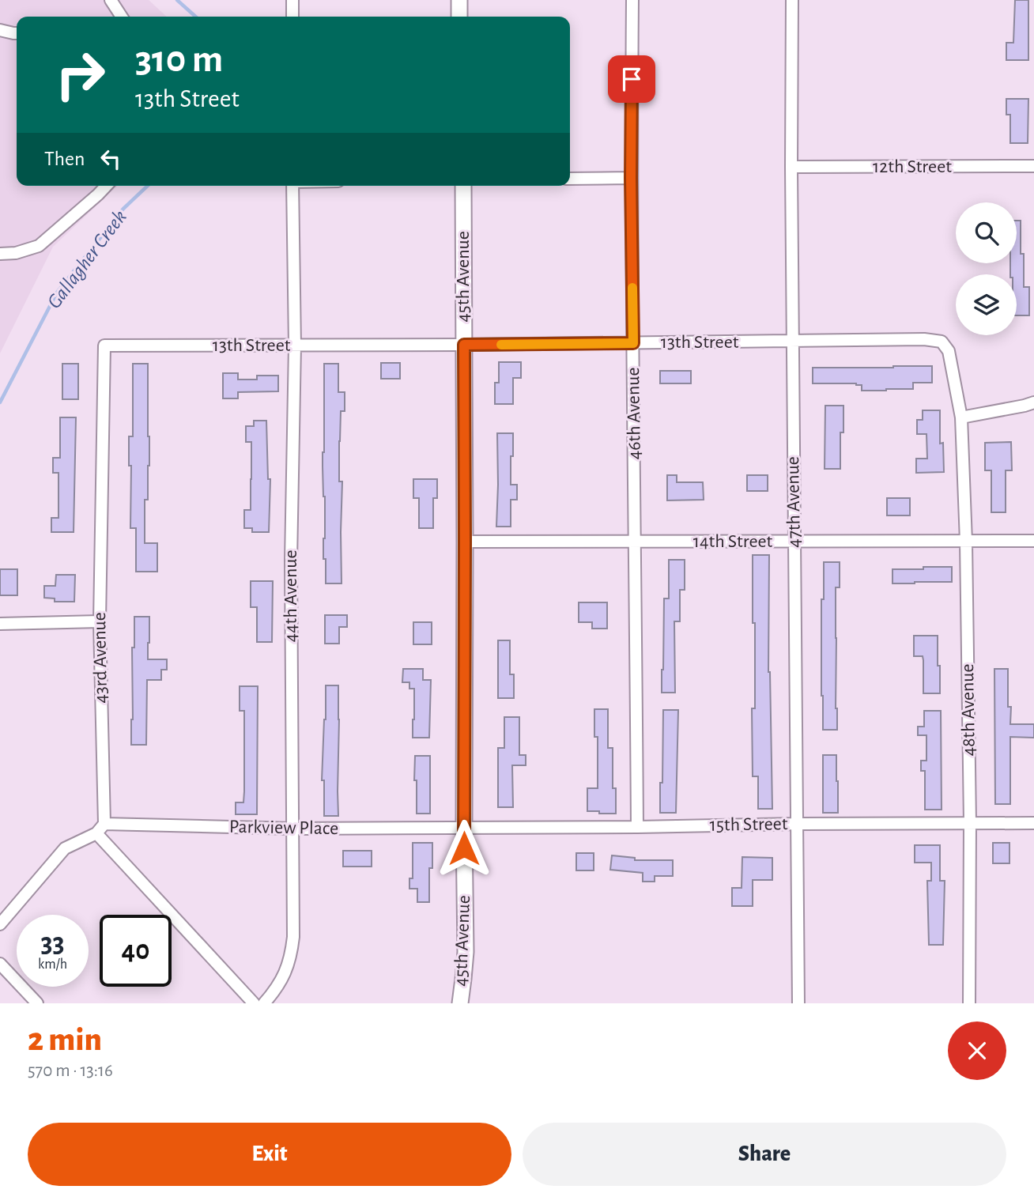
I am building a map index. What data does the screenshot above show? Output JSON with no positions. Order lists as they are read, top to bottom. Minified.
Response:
{"streets":{"street":["12th Street","45th Avenue","13th Street","46th Avenue","47th Avenue","14th Street","44th Avenue","43rd Avenue","48th Avenue","15th Street","Parkview Place"]},"crossings":[["12th Street","47th Avenue"],["45th Avenue","13th Street"],["45th Avenue","14th Street"],["45th Avenue","15th Street"],["45th Avenue","Parkview Place"],["13th Street","46th Avenue"],["13th Street","47th Avenue"],["13th Street","44th Avenue"],["13th Street","43rd Avenue"],["13th Street","48th Avenue"],["46th Avenue","14th Street"],["46th Avenue","15th Street"],["47th Avenue","14th Street"],["47th Avenue","15th Street"],["14th Street","48th Avenue"],["44th Avenue","Parkview Place"],["43rd Avenue","Parkview Place"],["48th Avenue","15th Street"],["15th Street","Parkview Place"]],"water":["Gallagher Creek"],"page":{"turn":["310 m","13th Street"],"then":"Then","speed":"33 km/h","limit":"40","heading":["2 min","570 m · 13:16"],"buttons":["Exit","Share"]}}
